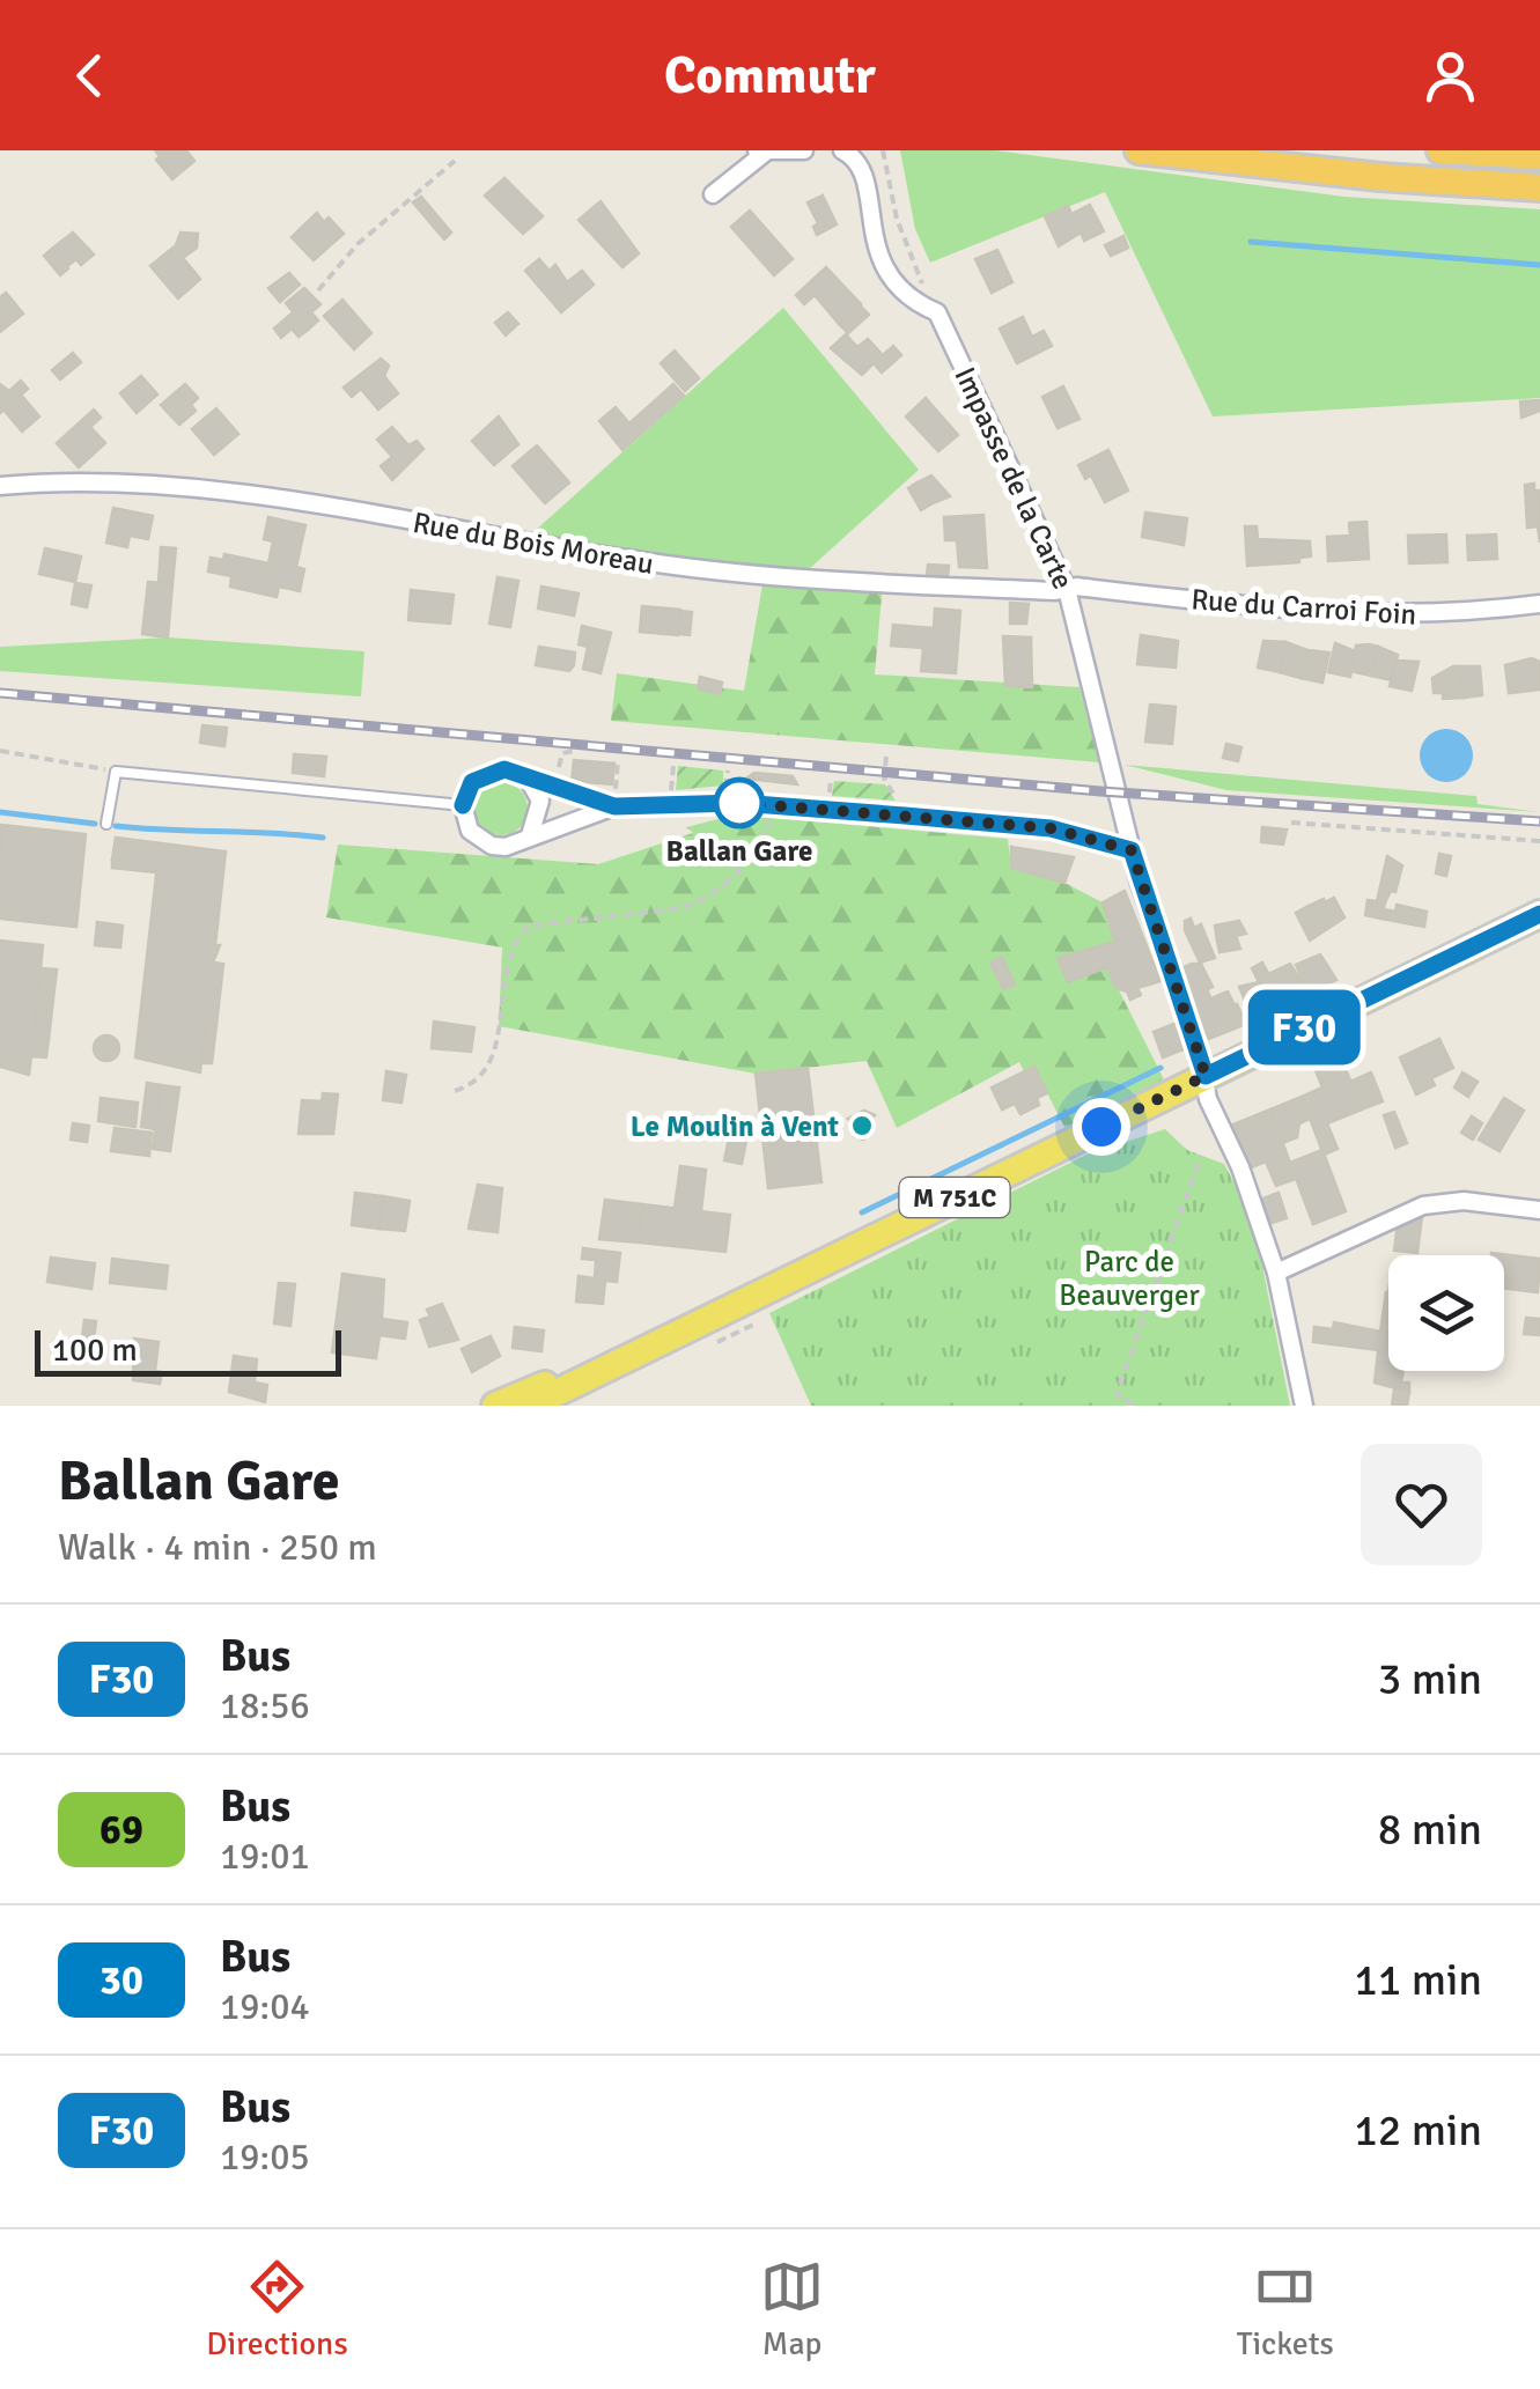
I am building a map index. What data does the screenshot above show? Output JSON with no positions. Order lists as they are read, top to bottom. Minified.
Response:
{"streets":{"main road":["M 751C"],"street":["Impasse de la Carte","Rue du Bois Moreau","Rue du Carroi Foin"]},"crossings":[["Impasse de la Carte","Rue du Bois Moreau"],["Impasse de la Carte","Rue du Carroi Foin"],["Impasse de la Carte","M 751C"],["Rue du Bois Moreau","Rue du Carroi Foin"]],"parks":["Parc de Beauverger"],"places":["Ballan Gare","Le Moulin à Vent"],"lines":["bus line F30"],"scale_bar":"100 m","page":{"header":"Commutr","on_map":"F30","scale":"100 m","heading":["Ballan Gare","Walk · 4 min · 250 m"],"list":[{"mark":"F30","name":"Bus","note":"18:56","value":"3 min"},{"mark":"69","name":"Bus","note":"19:01","value":"8 min"},{"mark":"30","name":"Bus","note":"19:04","value":"11 min"},{"mark":"F30","name":"Bus","note":"19:05","value":"12 min"}],"tabs":["Directions","Map","Tickets"]}}
